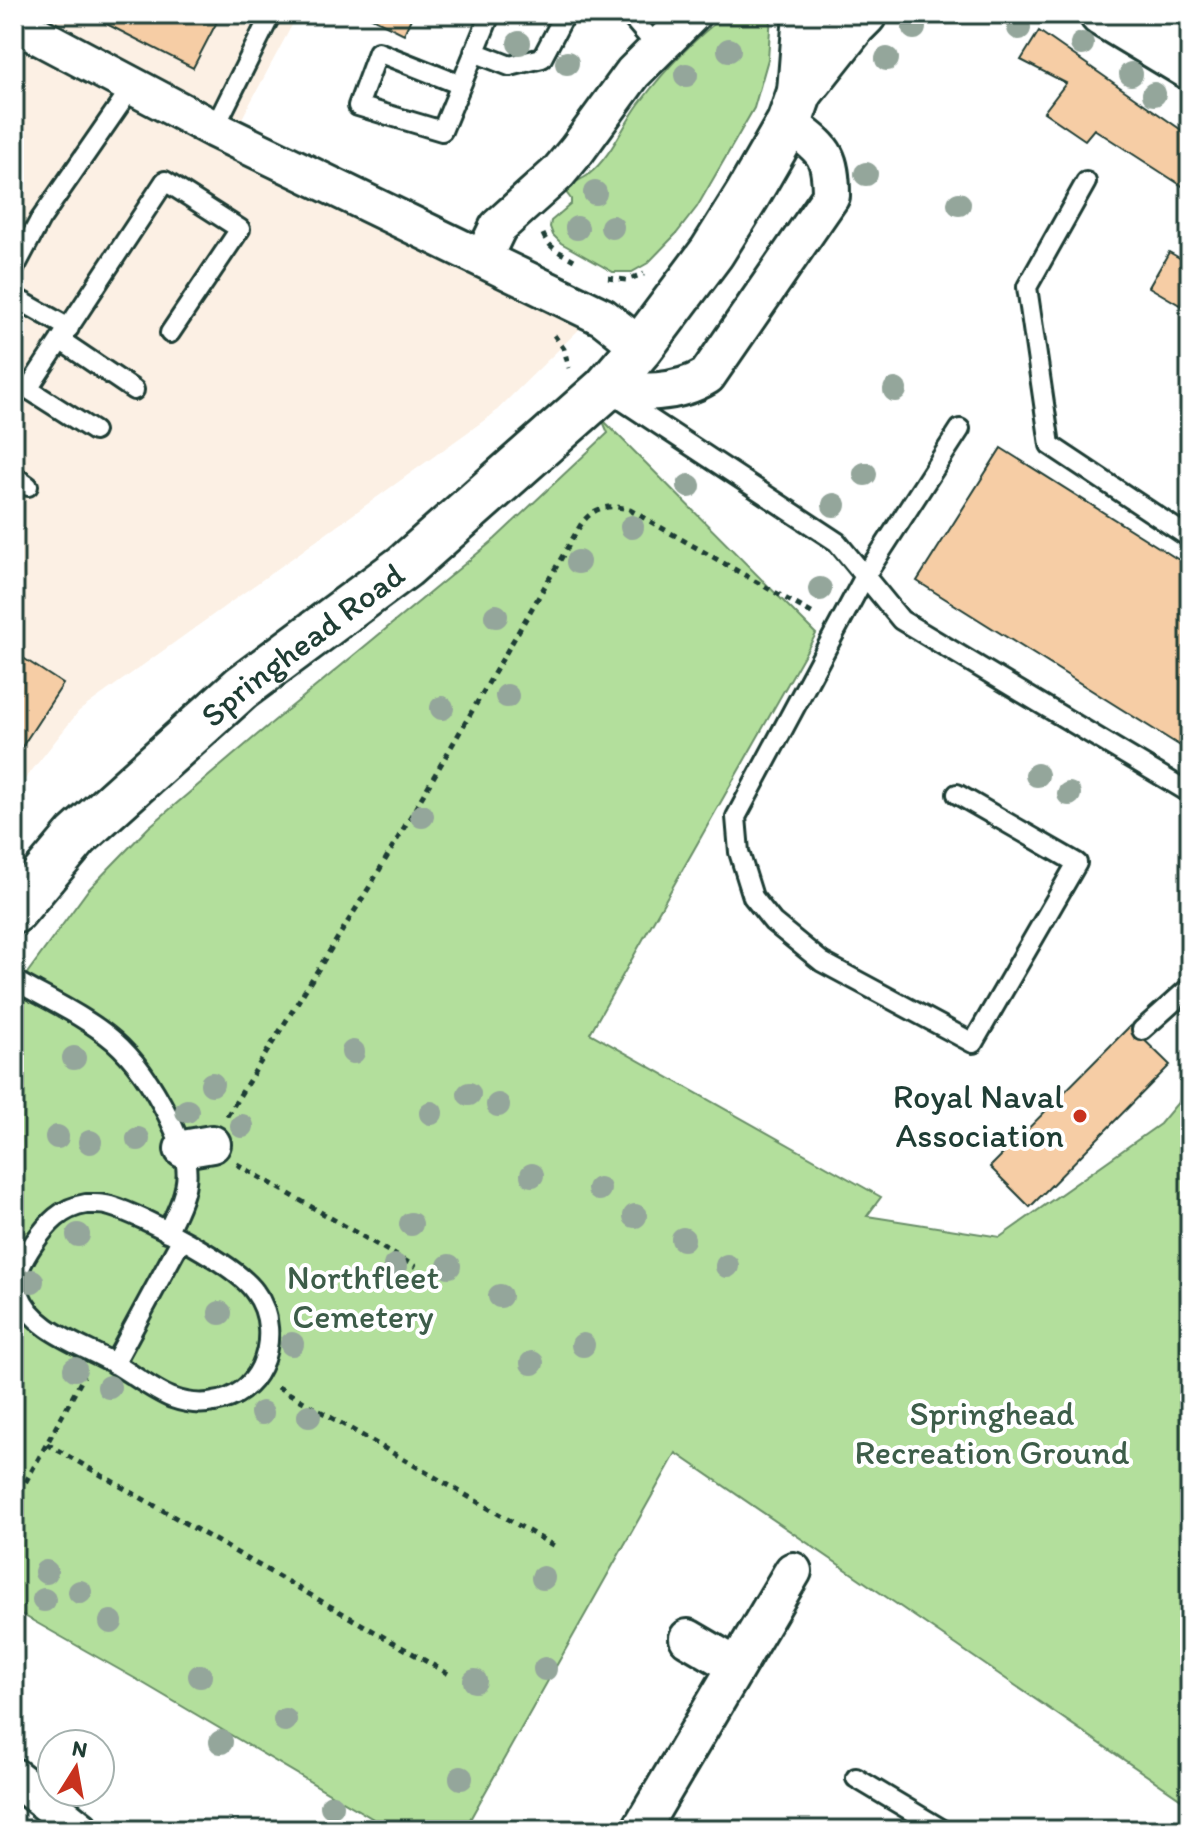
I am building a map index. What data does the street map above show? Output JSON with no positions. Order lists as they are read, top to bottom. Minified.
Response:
{"streets":{"main road":["Springhead Road"]},"parks":["Northfleet Cemetery","Springhead Recreation Ground"],"places":["Royal Naval Association"],"north":"top"}
